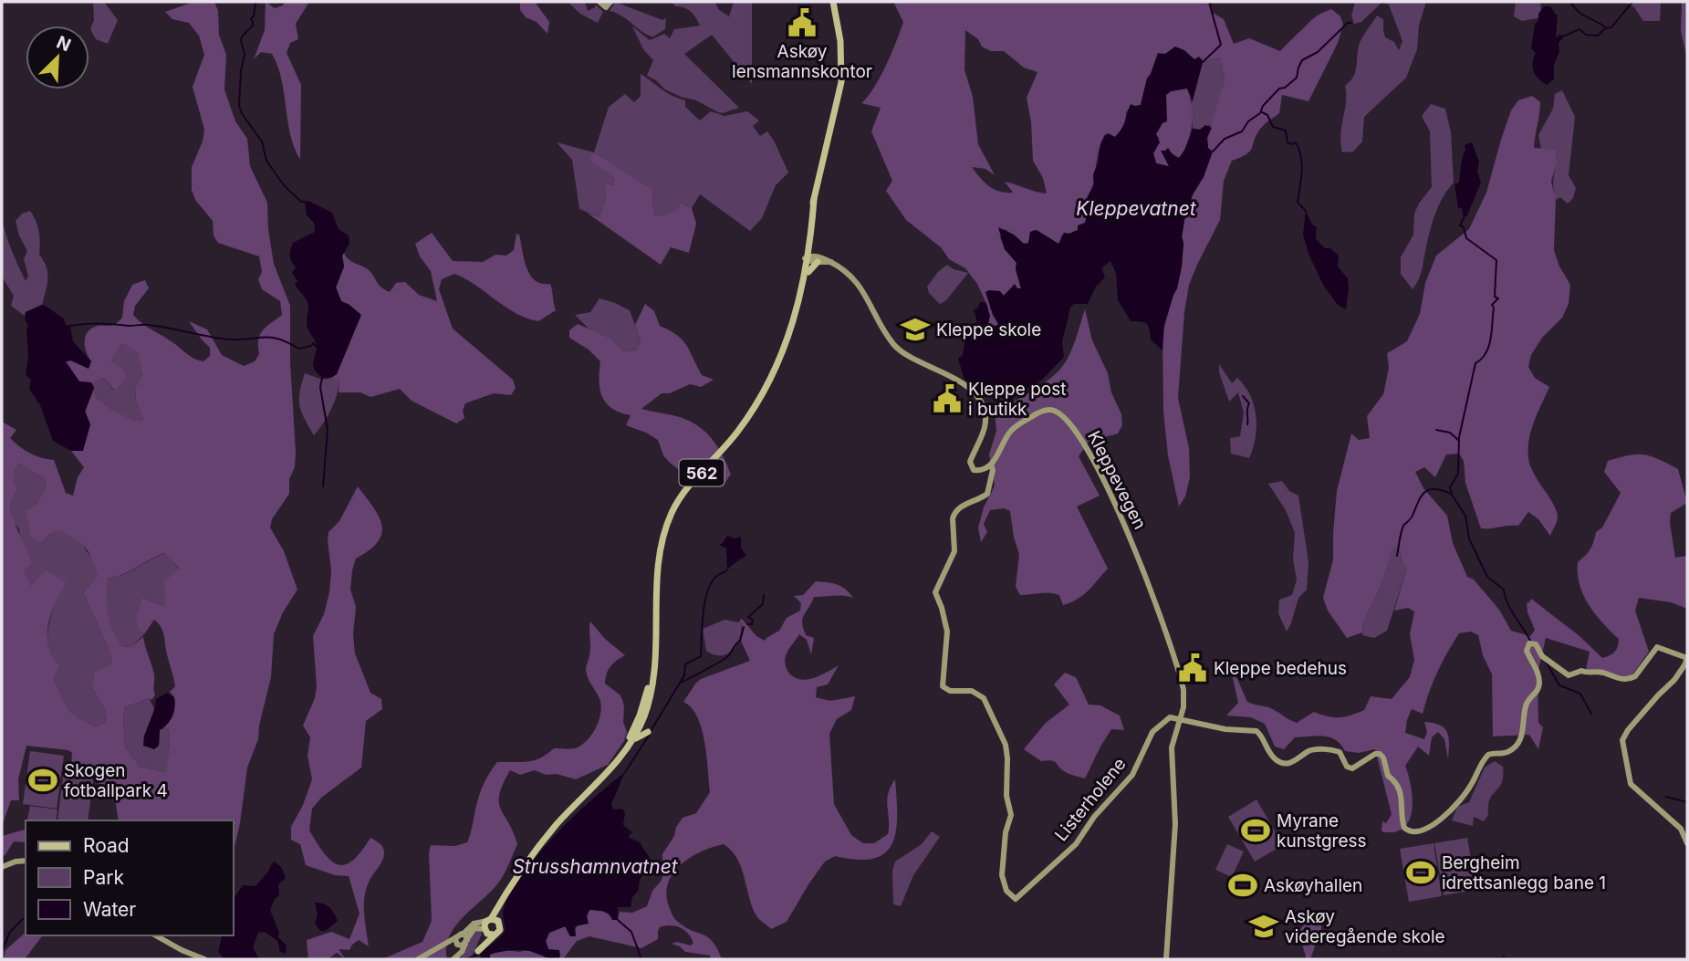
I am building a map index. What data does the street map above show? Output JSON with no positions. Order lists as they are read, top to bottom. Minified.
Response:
{"streets":{"main road":["562"],"street":["Kleppevegen","Listerholene"]},"crossings":[["Kleppevegen","Listerholene"]],"water":["Kleppevatnet","Strusshamnvatnet"],"places":{"public building":["Askøy lensmannskontor","Kleppe post i butikk","Kleppe bedehus"],"school or university":["Kleppe skole","Askøy videregående skole"],"sports":["Skogen fotballpark 4","Myrane kunstgress","Bergheim idrettsanlegg bane 1","Askøyhallen"]},"legend":["Road","Park","Water"],"north":"top right"}
